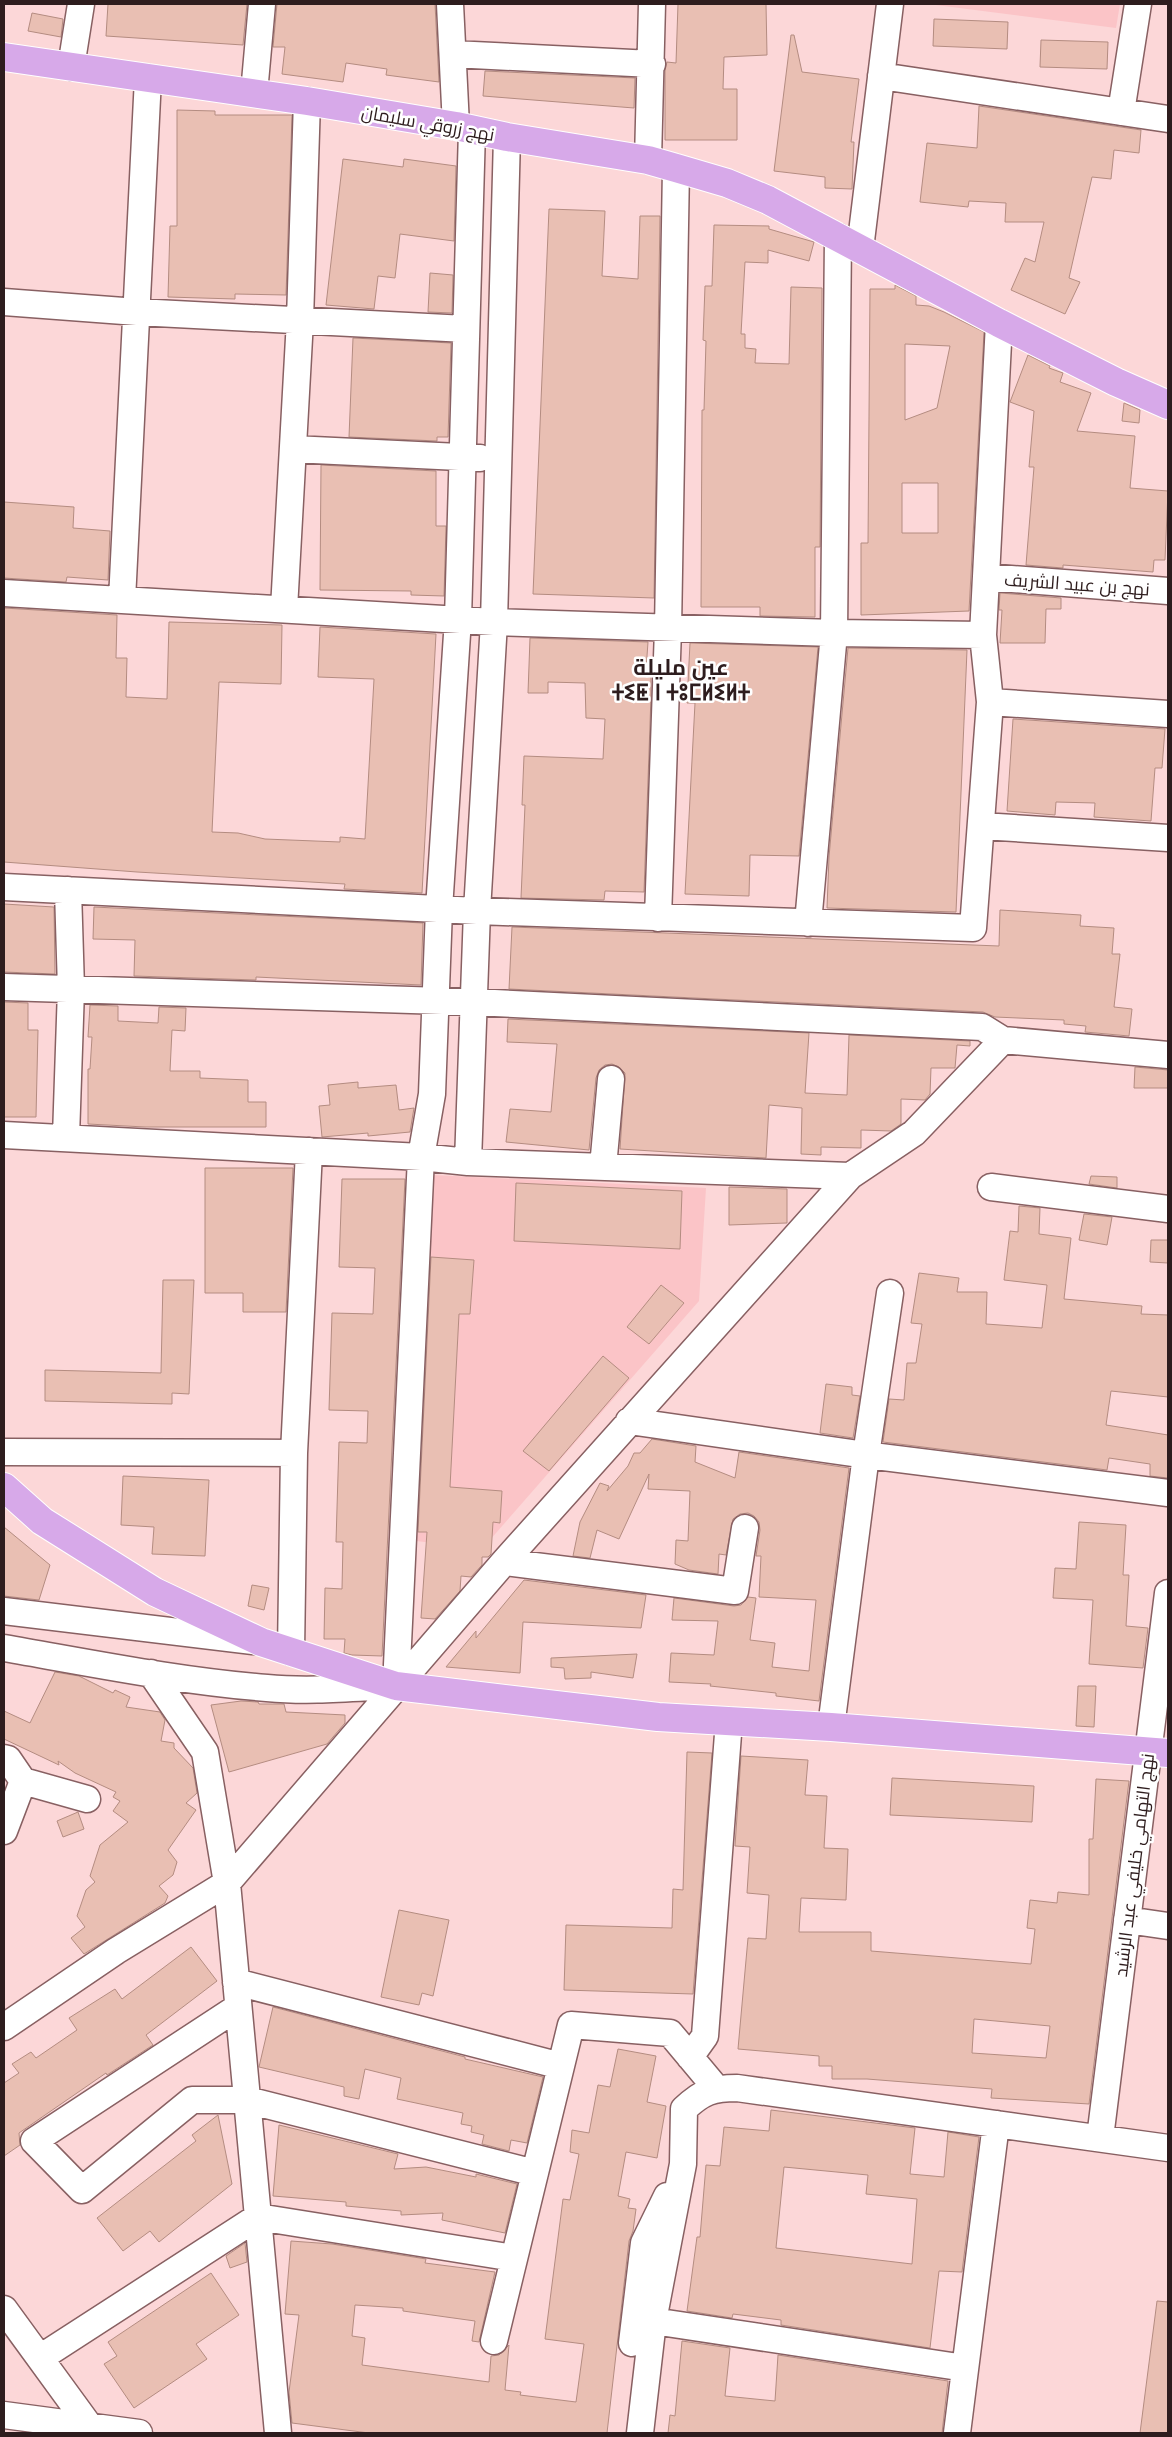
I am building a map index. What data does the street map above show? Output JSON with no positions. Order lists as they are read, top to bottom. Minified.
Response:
{"streets":{"main road":["نهج زروقي سليمان"],"street":["نهج بن عبيد الشريف","نهج التهامي خليفي عبد الرشيد"]},"districts":["عين مليلة ⵜⵉⵟ ⵏ ⵜⵓⵎⵍⵉⵍⵜ"]}
